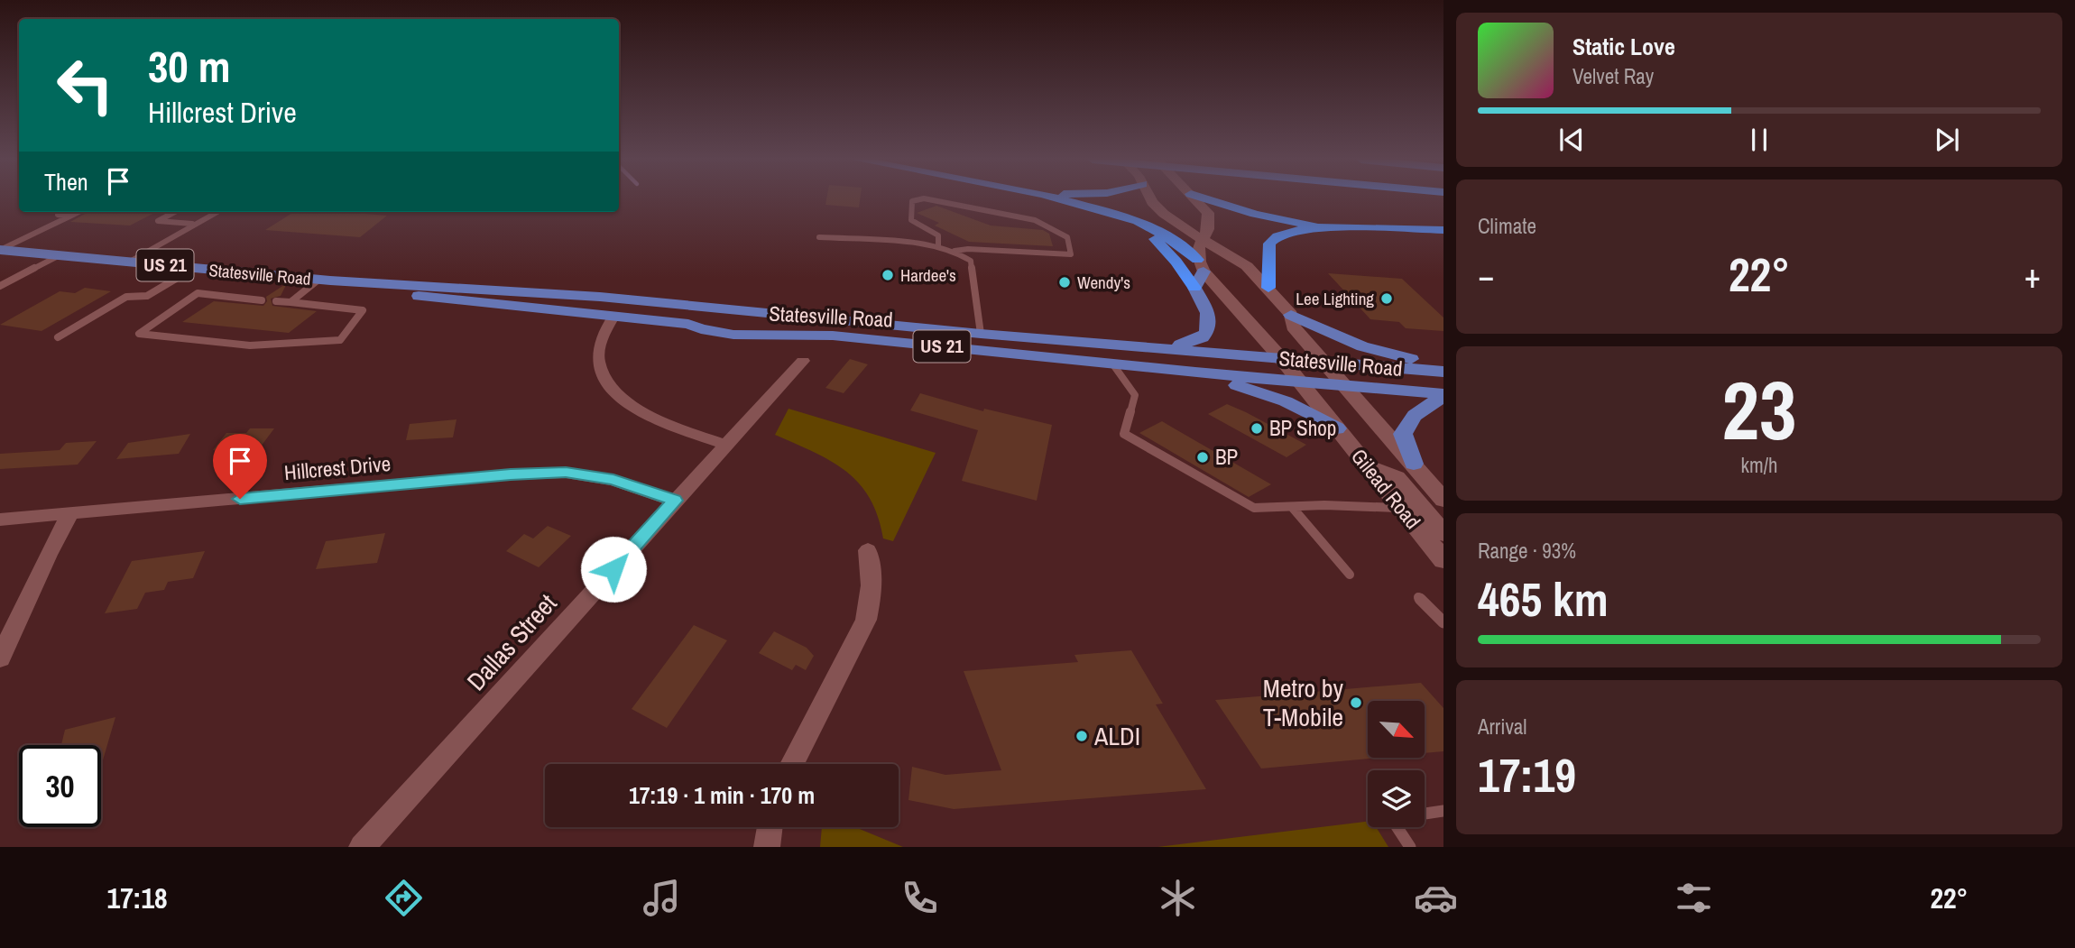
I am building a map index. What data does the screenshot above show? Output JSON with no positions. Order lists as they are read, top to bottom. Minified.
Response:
{"streets":{"main road":["US 21","Statesville Road","Gilead Road"],"street":["Hillcrest Drive","Dallas Street"]},"crossings":[["Statesville Road","Gilead Road"],["Hillcrest Drive","Dallas Street"]],"places":["Hardee's","Wendy's","Lee Lighting","BP Shop","BP","Metro by T-Mobile","ALDI"],"north":"bottom right","page":{"turn":["30 m","Hillcrest Drive"],"song":["Static Love","Velvet Ray"],"then":"Then","tile":["Climate",["23","km/h"],["Range · 93%","465 km"],["Arrival","17:19"]],"heat":["−","22°","+"],"limit":"30","trip":"17:19 · 1 min · 170 m","tabs":["17:18","22°"]}}
